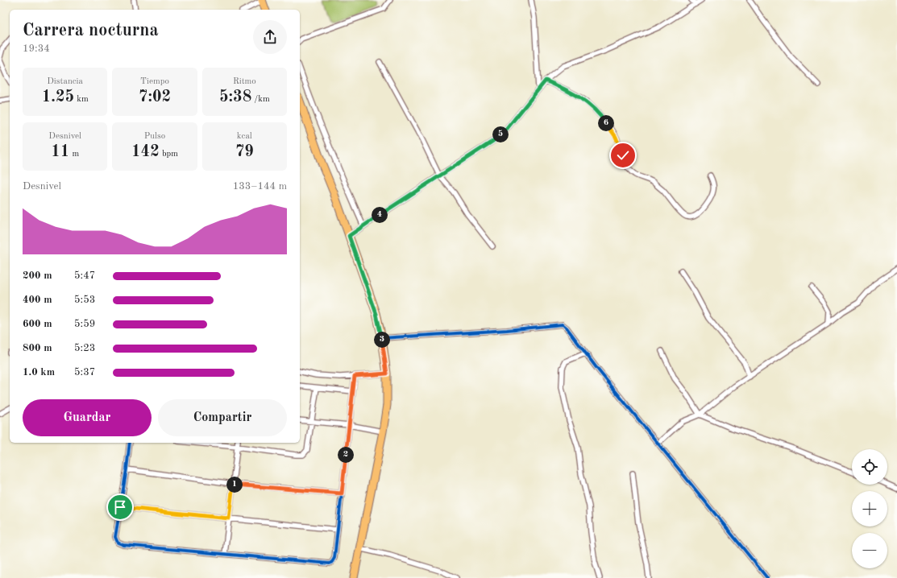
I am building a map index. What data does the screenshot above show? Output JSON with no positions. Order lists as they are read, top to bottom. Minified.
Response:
{"page":{"heading":["Carrera nocturna","19:34"],"stats":[["Distancia","1.25 km"],["Tiempo","7:02"],["Ritmo","5:38 /km"],["Desnivel","11 m"],["Pulso","142 bpm"],["kcal","79"]],"pins":["6","5","4","3","2","1"],"chart":["Desnivel","133–144 m"],"list":[{"name":"200 m","note":"5:47"},{"name":"400 m","note":"5:53"},{"name":"600 m","note":"5:59"},{"name":"800 m","note":"5:23"},{"name":"1.0 km","note":"5:37"}],"buttons":["Guardar","Compartir"],"map_buttons":["+","−"]}}
